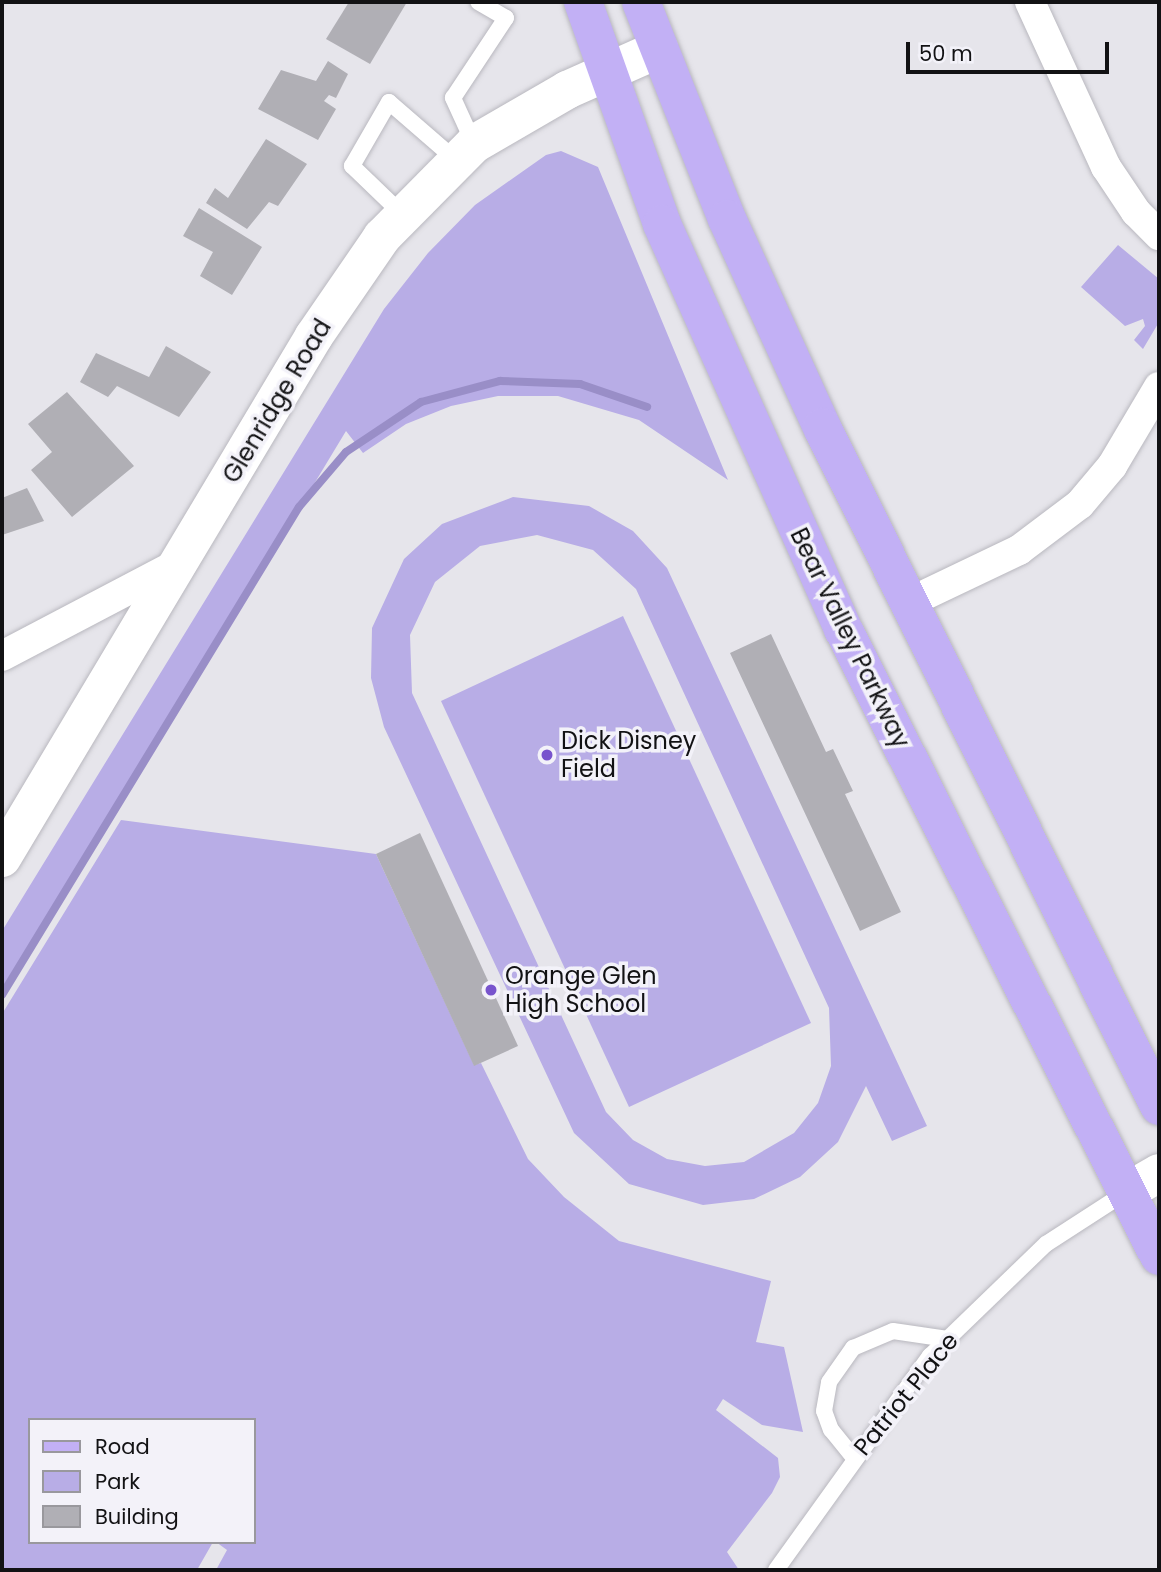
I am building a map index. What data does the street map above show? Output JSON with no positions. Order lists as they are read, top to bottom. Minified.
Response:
{"streets":{"main road":["Bear Valley Parkway"],"street":["Glenridge Road"],"lane":["Patriot Place"]},"crossings":[["Glenridge Road","Bear Valley Parkway"],["Bear Valley Parkway","Patriot Place"]],"places":["Dick Disney Field","Orange Glen High School"],"legend":["Road","Park","Building"],"scale_bar":"50 m"}
